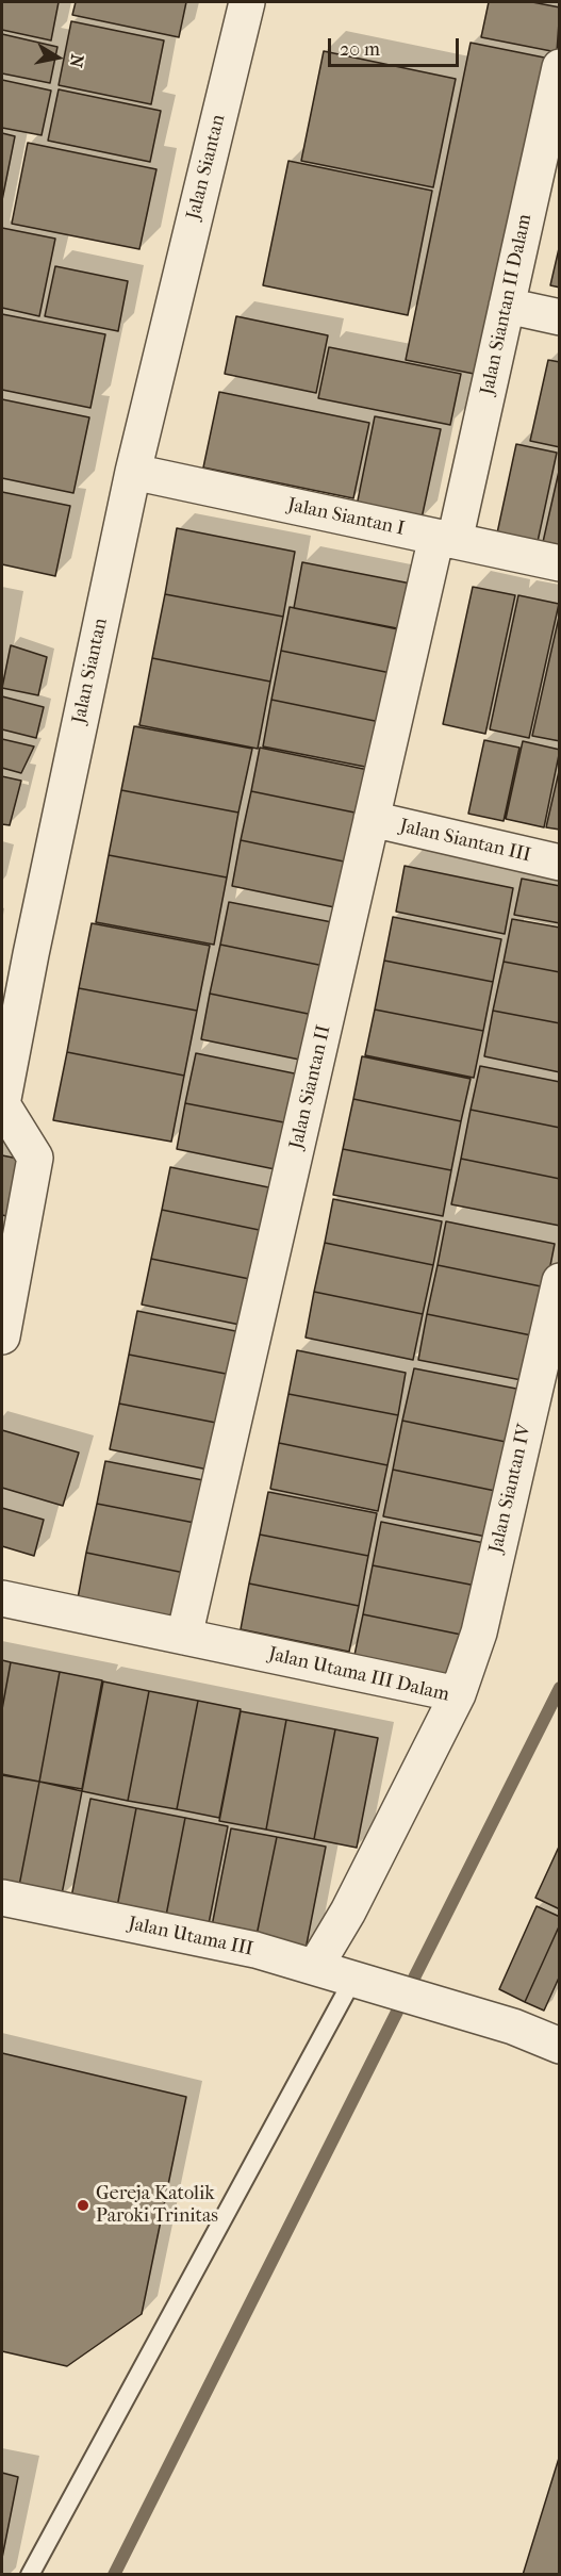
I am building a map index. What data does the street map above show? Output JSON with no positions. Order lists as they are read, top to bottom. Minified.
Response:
{"streets":{"street":["Jalan Siantan","Jalan Siantan II Dalam","Jalan Siantan I","Jalan Siantan III","Jalan Siantan II","Jalan Siantan IV","Jalan Utama III Dalam","Jalan Utama III"]},"crossings":[["Jalan Siantan","Jalan Siantan I"],["Jalan Siantan II Dalam","Jalan Siantan I"],["Jalan Siantan II Dalam","Jalan Siantan II"],["Jalan Siantan I","Jalan Siantan II"],["Jalan Siantan III","Jalan Siantan II"],["Jalan Siantan II","Jalan Utama III Dalam"],["Jalan Siantan IV","Jalan Utama III Dalam"],["Jalan Utama III Dalam","Jalan Utama III"]],"places":["Gereja Katolik Paroki Trinitas"],"scale_bar":"20 m","north":"right"}
